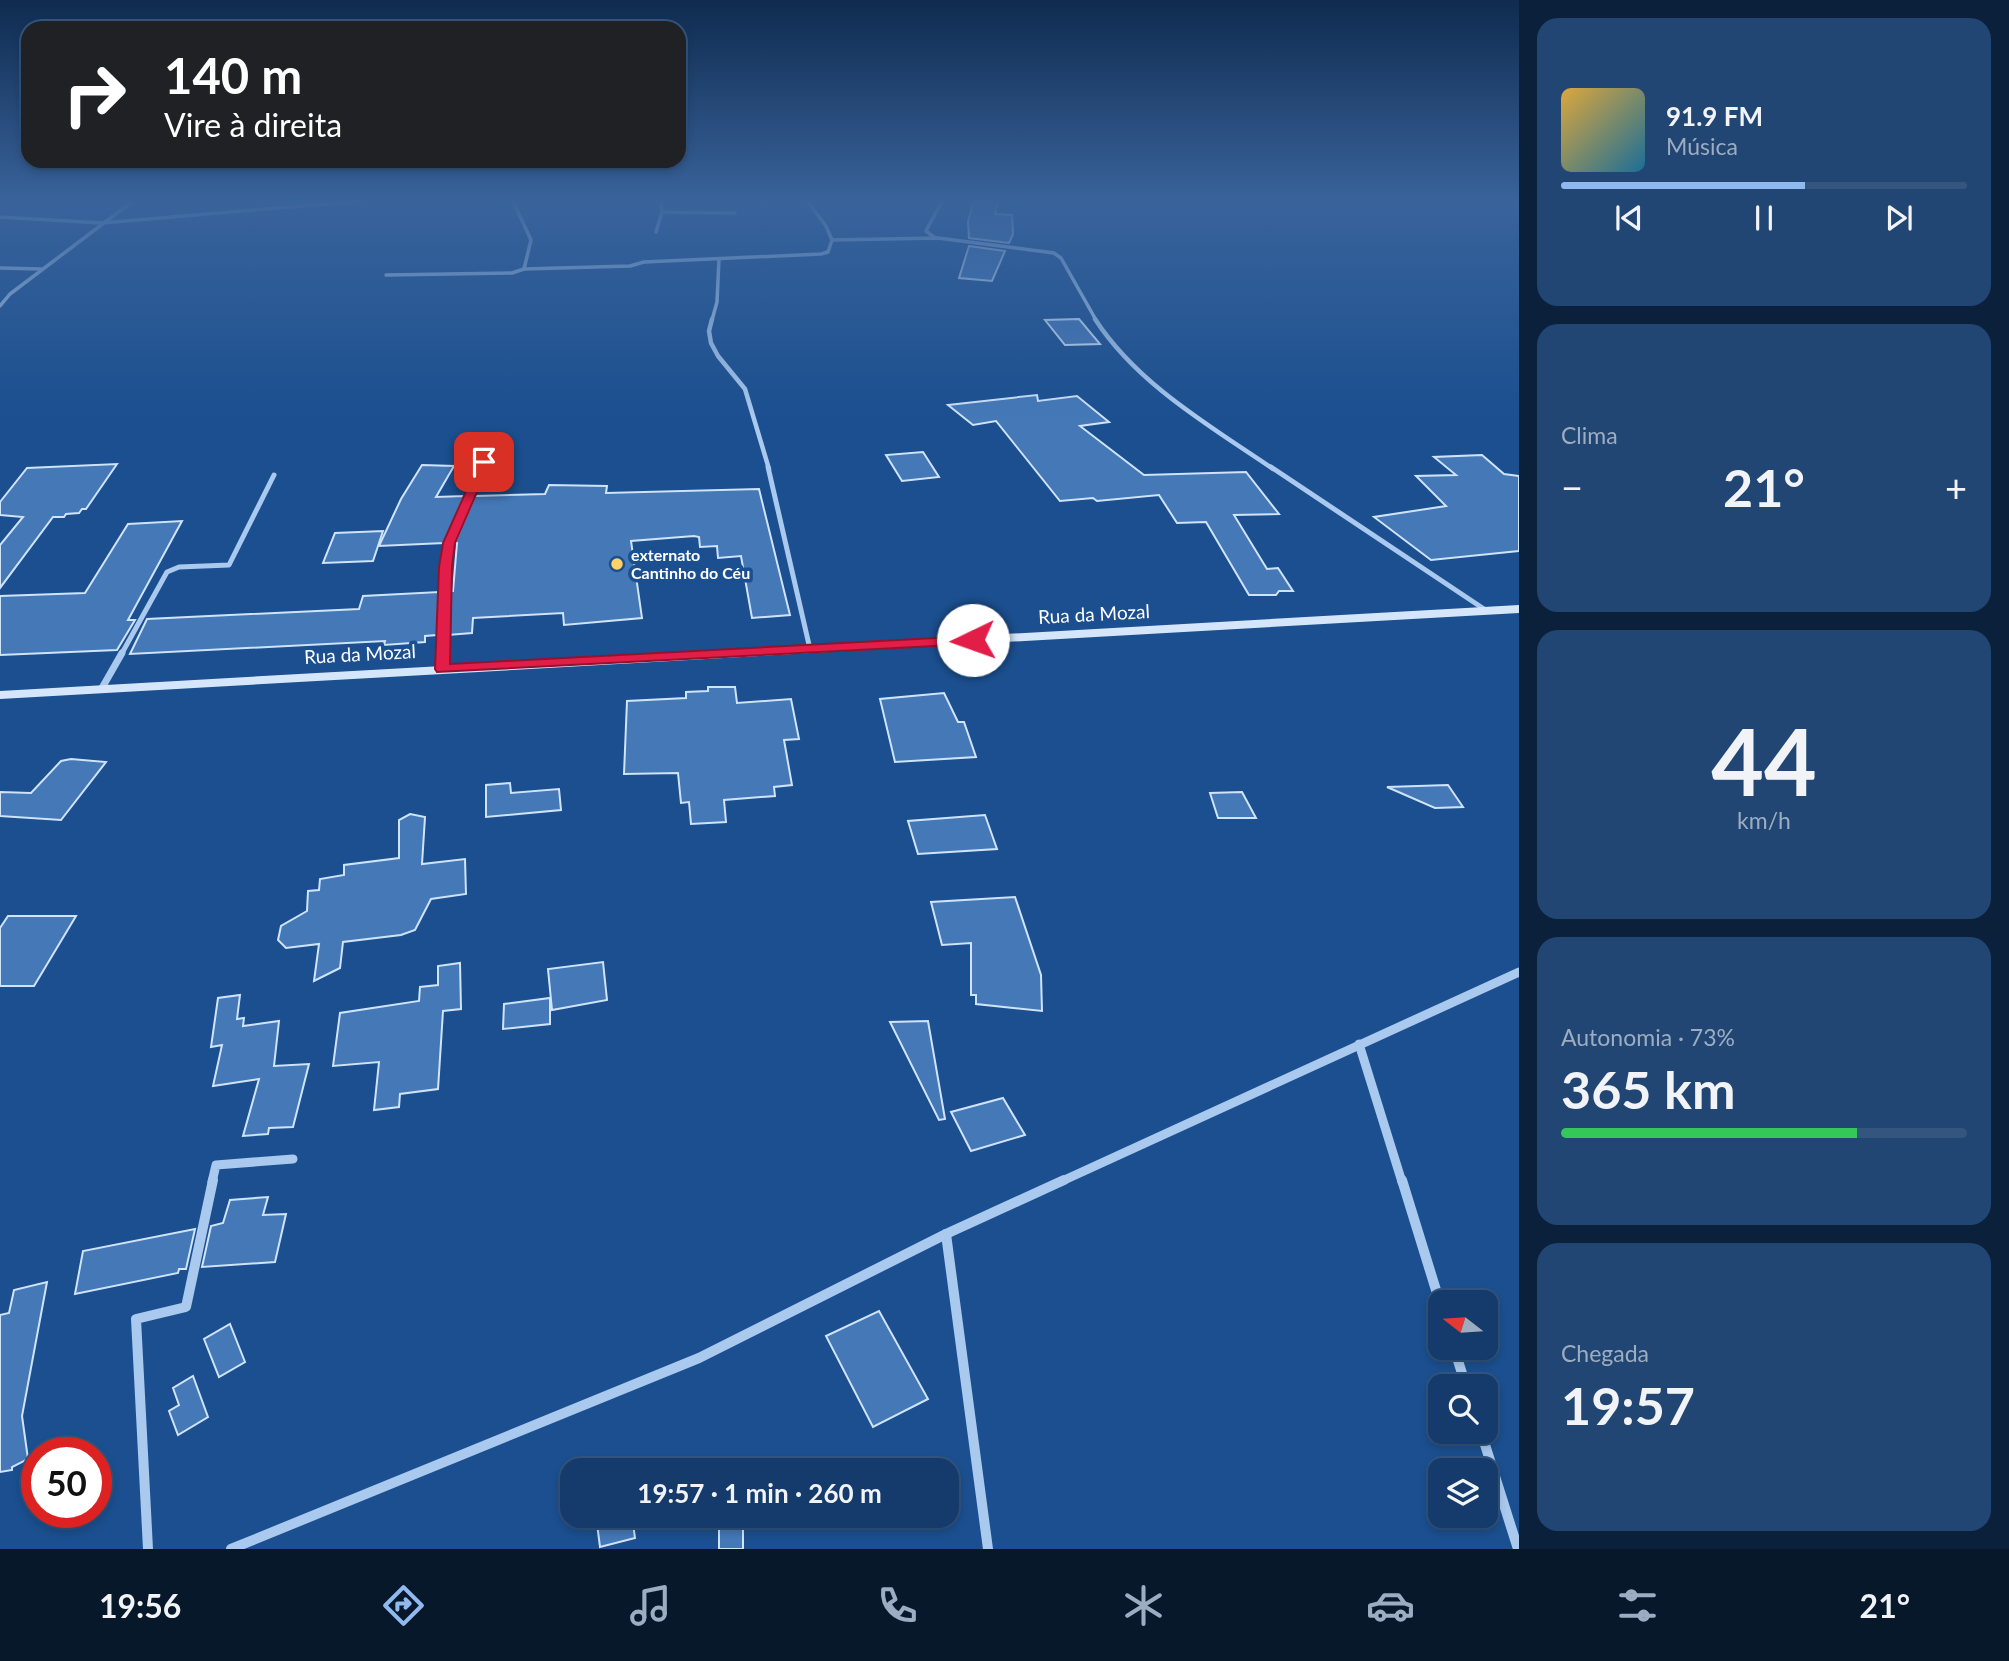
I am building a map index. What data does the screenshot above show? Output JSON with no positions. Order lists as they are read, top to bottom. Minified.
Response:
{"streets":{"main road":["Rua da Mozal"]},"places":["externato Cantinho do Céu"],"north":"left","page":{"turn":["140 m","Vire à direita"],"song":["91.9 FM","Música"],"tile":["Clima",["44","km/h"],["Autonomia · 73%","365 km"],["Chegada","19:57"]],"heat":["−","21°","+"],"limit":"50","trip":"19:57 · 1 min · 260 m","tabs":["19:56","21°"]}}
